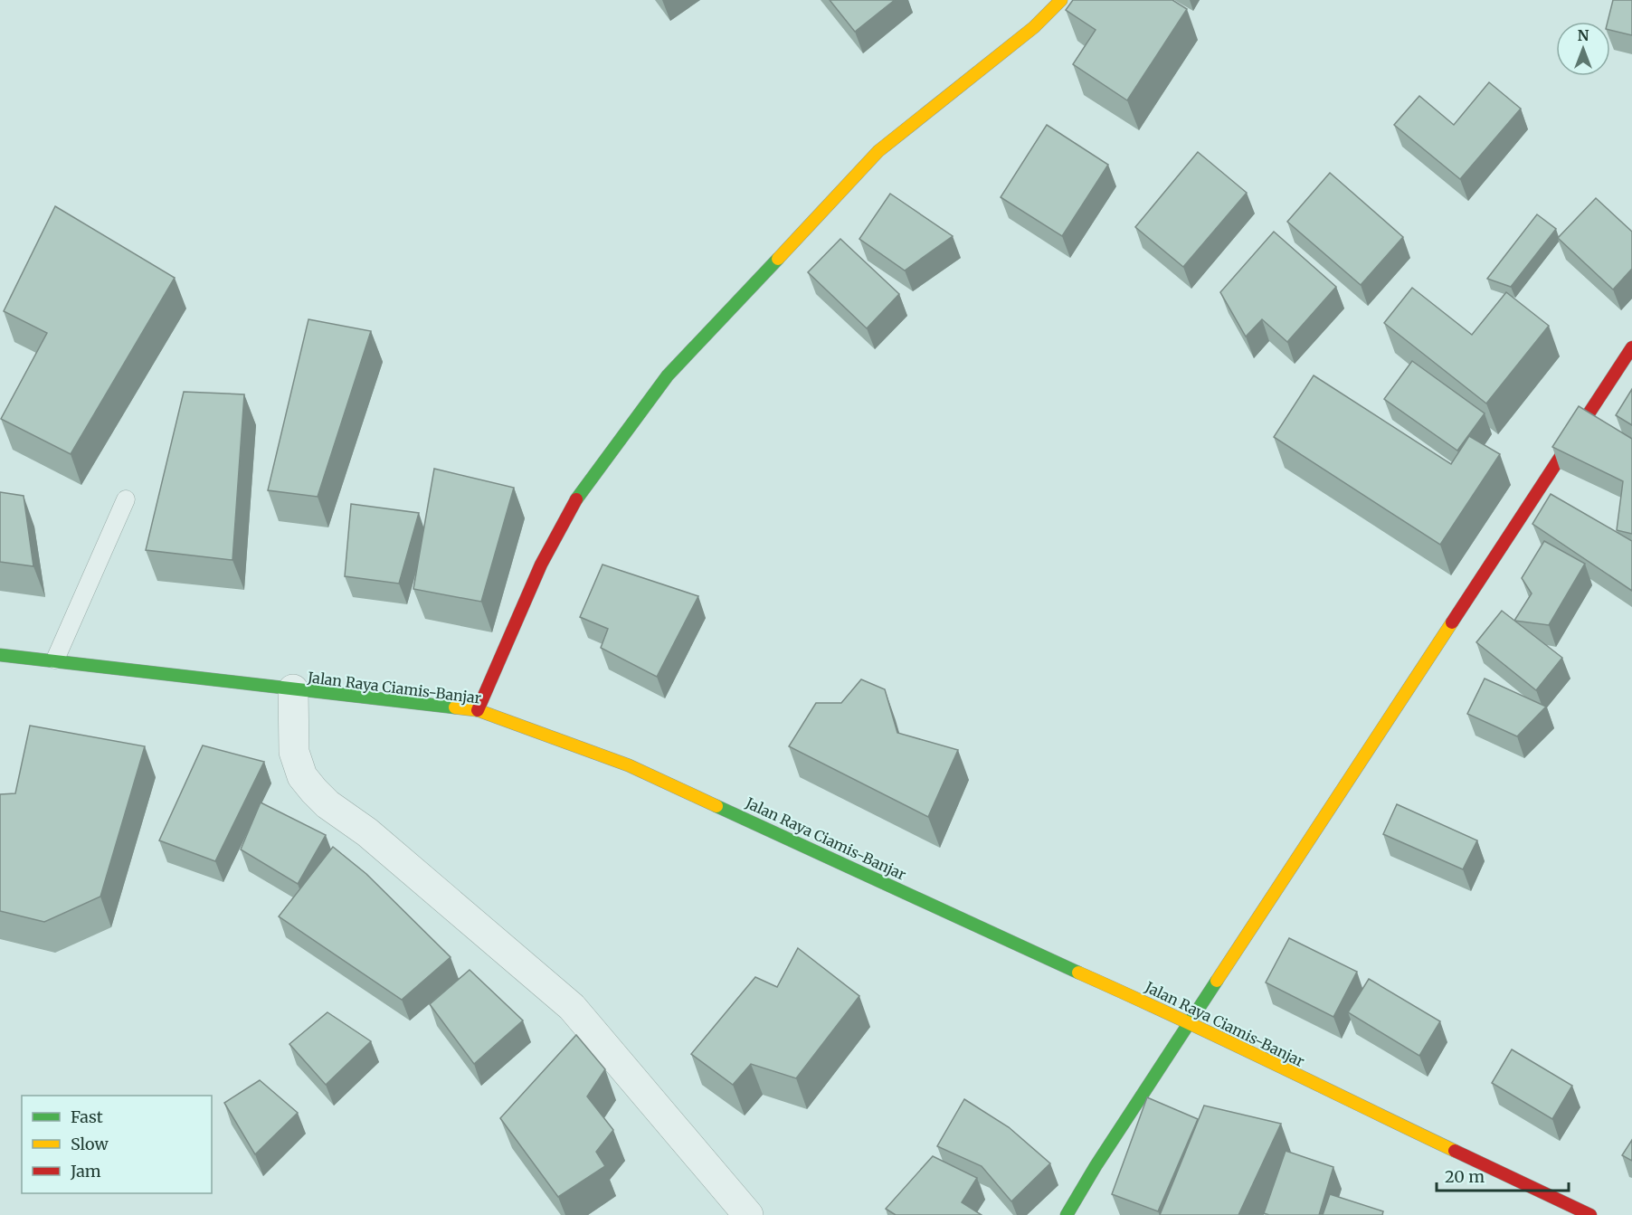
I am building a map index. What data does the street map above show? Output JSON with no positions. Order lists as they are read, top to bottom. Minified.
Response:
{"streets":{"main road":["Jalan Raya Ciamis-Banjar"]},"legend":["Fast","Slow","Jam"],"scale_bar":"20 m","north":"top"}
